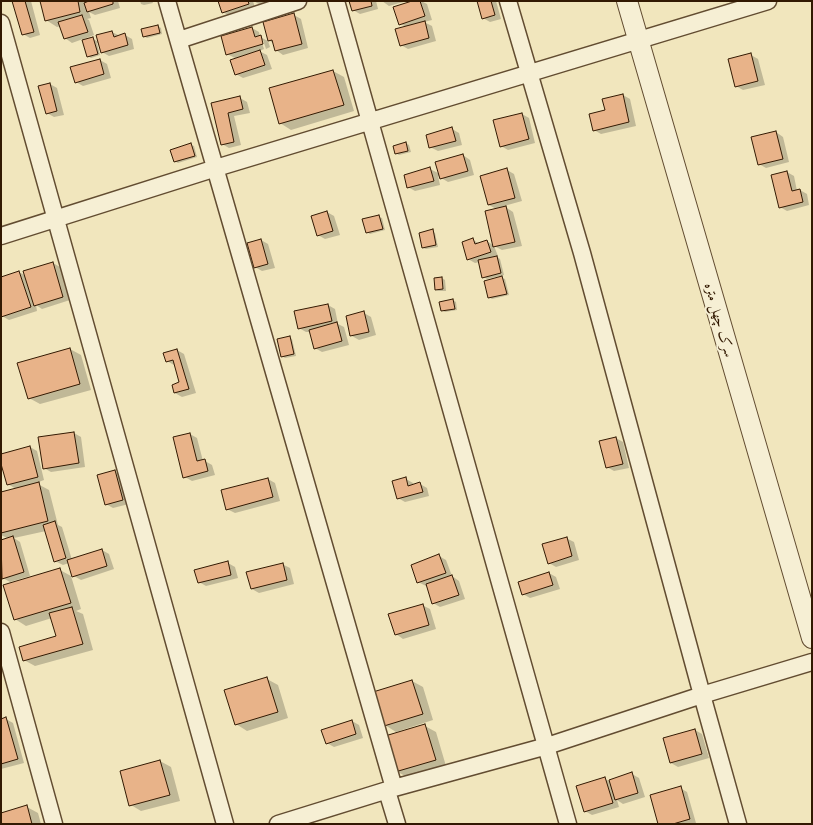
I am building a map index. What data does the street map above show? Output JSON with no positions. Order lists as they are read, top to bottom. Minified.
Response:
{"streets":{"street":["سرک چهل متره"]}}
